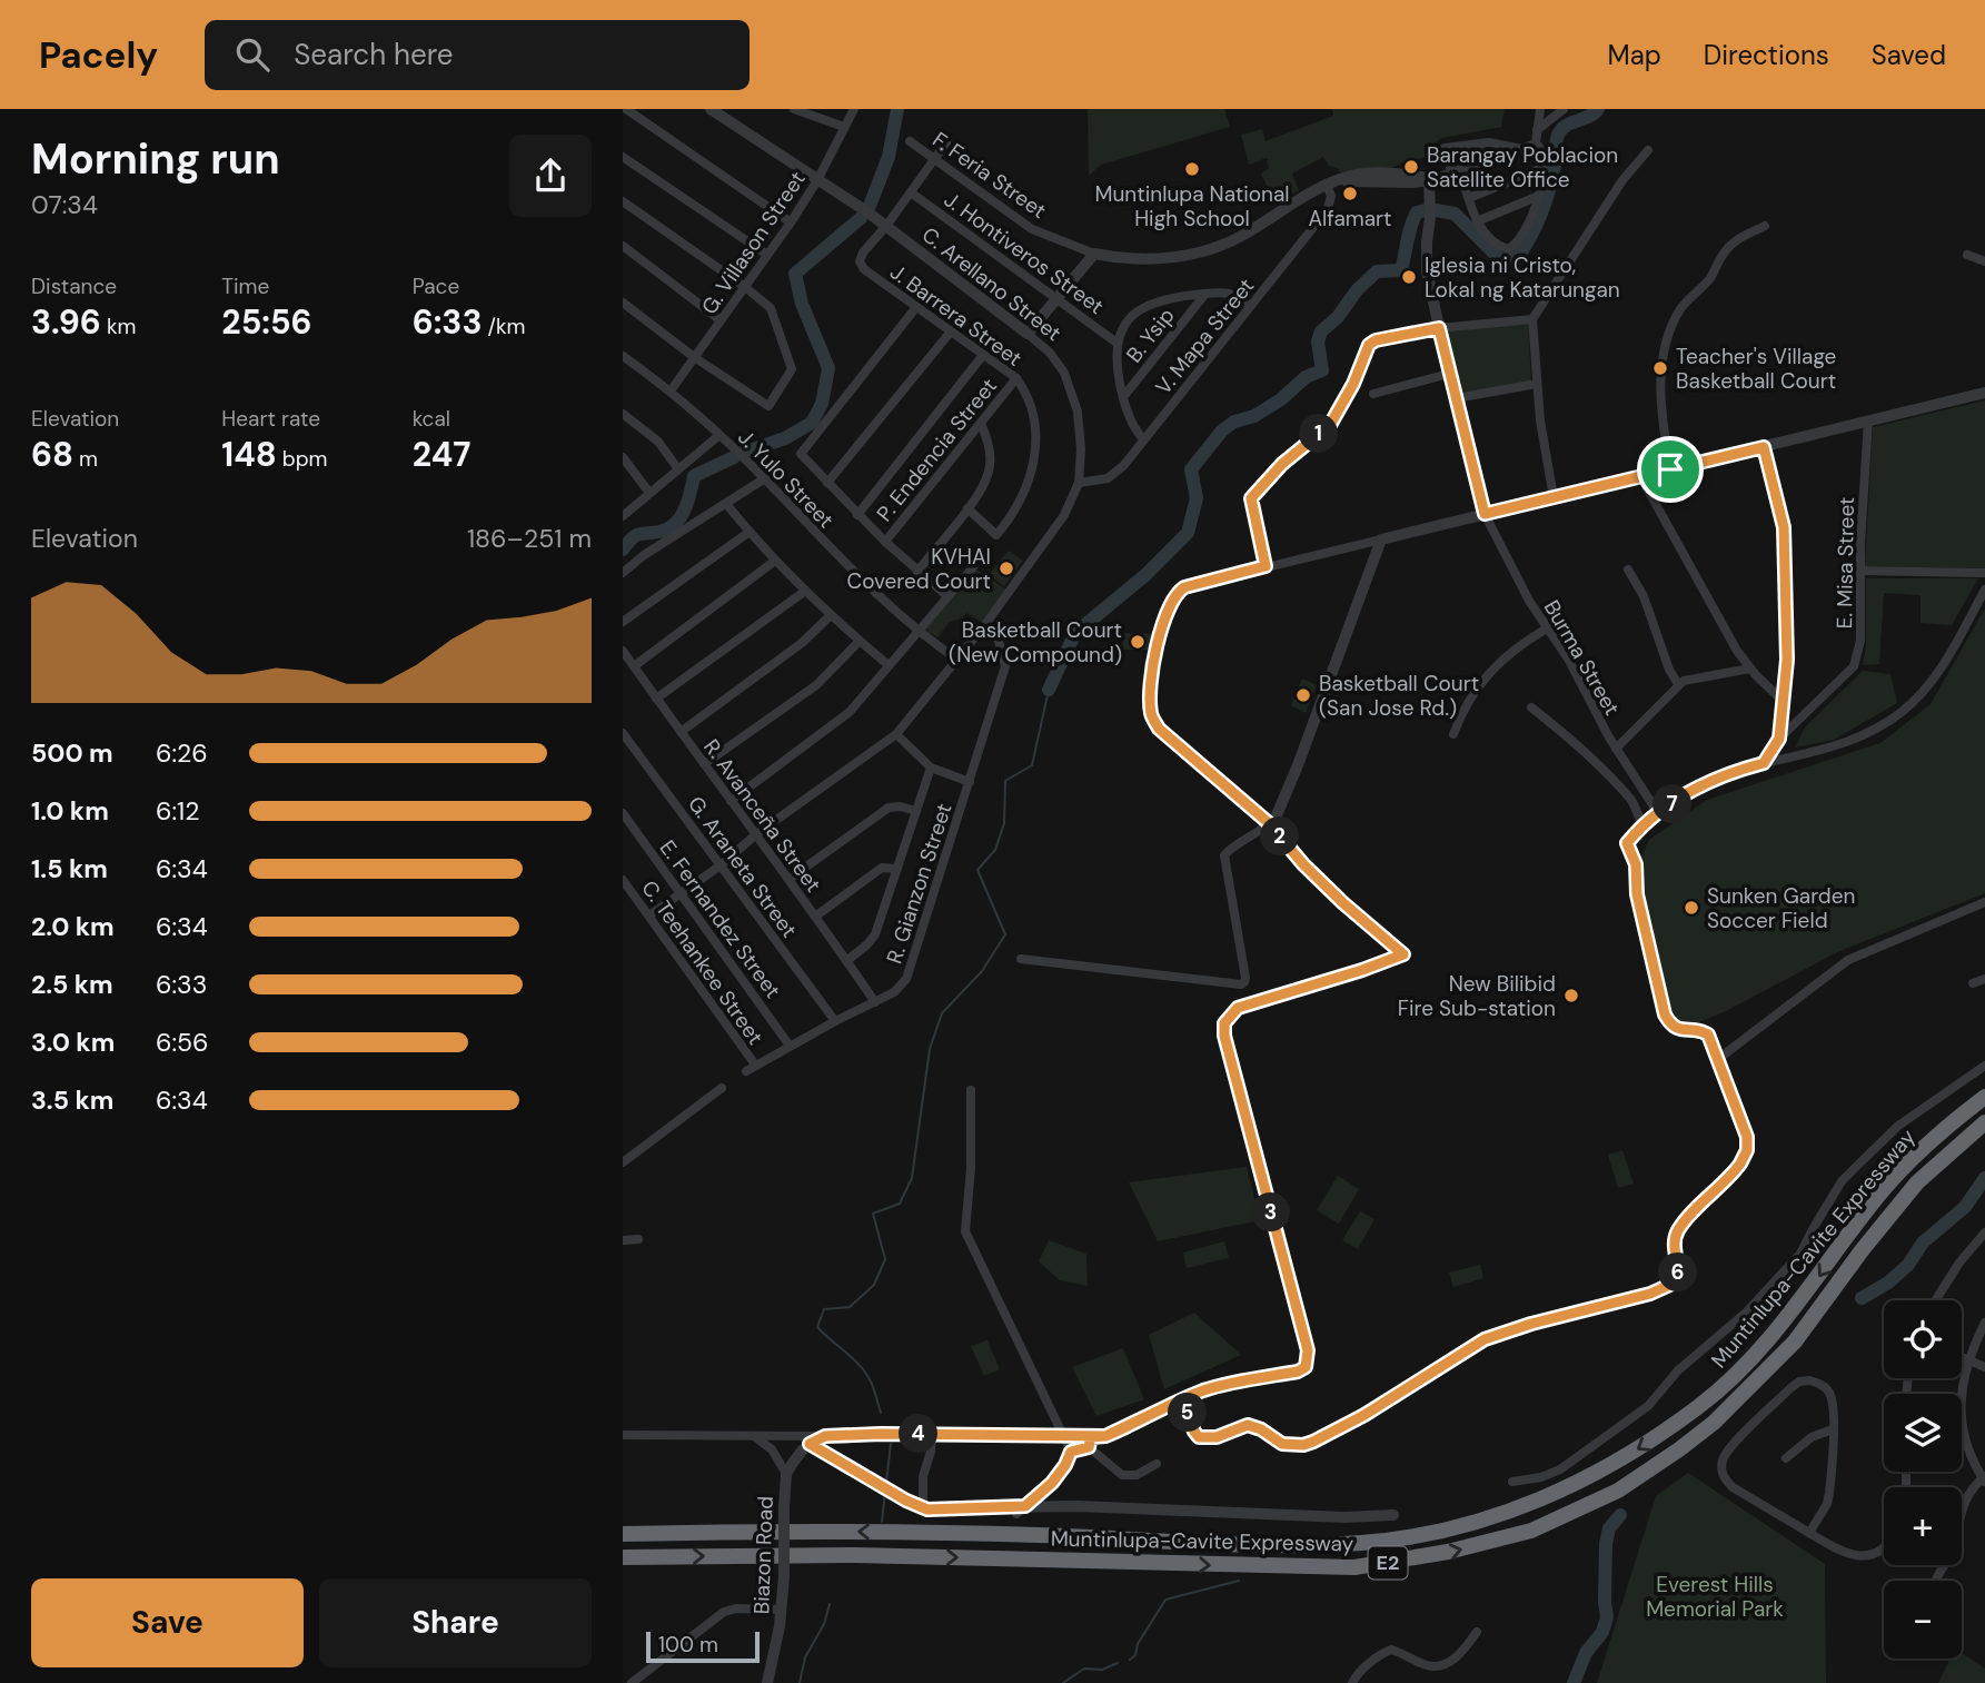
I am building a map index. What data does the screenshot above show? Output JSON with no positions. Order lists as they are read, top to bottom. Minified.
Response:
{"streets":{"highway":["Muntinlupa-Cavite Expressway","E2"],"street":["F. Feria Street","G. Villason Street","J. Hontiveros Street","C. Arellano Street","J. Barrera Street","B. Ysip","V. Mapa Street","P. Endencia Street","J. Yulo Street","E. Misa Street","Burma Street","R. Avanceña Street","G. Araneta Street","R. Gianzon Street","E. Fernandez Street","C. Teehankee Street","Biazon Road"]},"crossings":[["G. Villason Street","C. Arellano Street"],["G. Villason Street","J. Yulo Street"],["C. Arellano Street","J. Barrera Street"],["C. Arellano Street","V. Mapa Street"],["C. Arellano Street","J. Yulo Street"],["C. Arellano Street","R. Avanceña Street"],["C. Arellano Street","G. Araneta Street"],["C. Arellano Street","R. Gianzon Street"],["C. Arellano Street","E. Fernandez Street"],["C. Arellano Street","C. Teehankee Street"],["J. Barrera Street","P. Endencia Street"],["R. Avanceña Street","R. Gianzon Street"],["G. Araneta Street","R. Gianzon Street"],["R. Gianzon Street","E. Fernandez Street"],["R. Gianzon Street","C. Teehankee Street"]],"parks":["Everest Hills Memorial Park"],"places":["Barangay Poblacion Satellite Office","Muntinlupa National High School","Alfamart","Iglesia ni Cristo, Lokal ng Katarungan","Teacher's Village Basketball Court","KVHAI Covered Court","Basketball Court (New Compound)","Basketball Court (San Jose Rd.)","Sunken Garden Soccer Field","New Bilibid Fire Sub-station"],"scale_bar":"100 m","page":{"header":"Pacely","search":"Search here","nav":["Map","Directions","Saved"],"heading":["Morning run","07:34"],"stats":[["Distance","3.96 km"],["Time","25:56"],["Pace","6:33 /km"],["Elevation","68 m"],["Heart rate","148 bpm"],["kcal","247"]],"pins":["1","7","2","3","6","5","4"],"chart":["Elevation","186–251 m"],"list":[{"name":"500 m","note":"6:26"},{"name":"1.0 km","note":"6:12"},{"name":"1.5 km","note":"6:34"},{"name":"2.0 km","note":"6:34"},{"name":"2.5 km","note":"6:33"},{"name":"3.0 km","note":"6:56"},{"name":"3.5 km","note":"6:34"}],"map_buttons":["+","−"],"buttons":["Save","Share"],"scale":"100 m"}}
